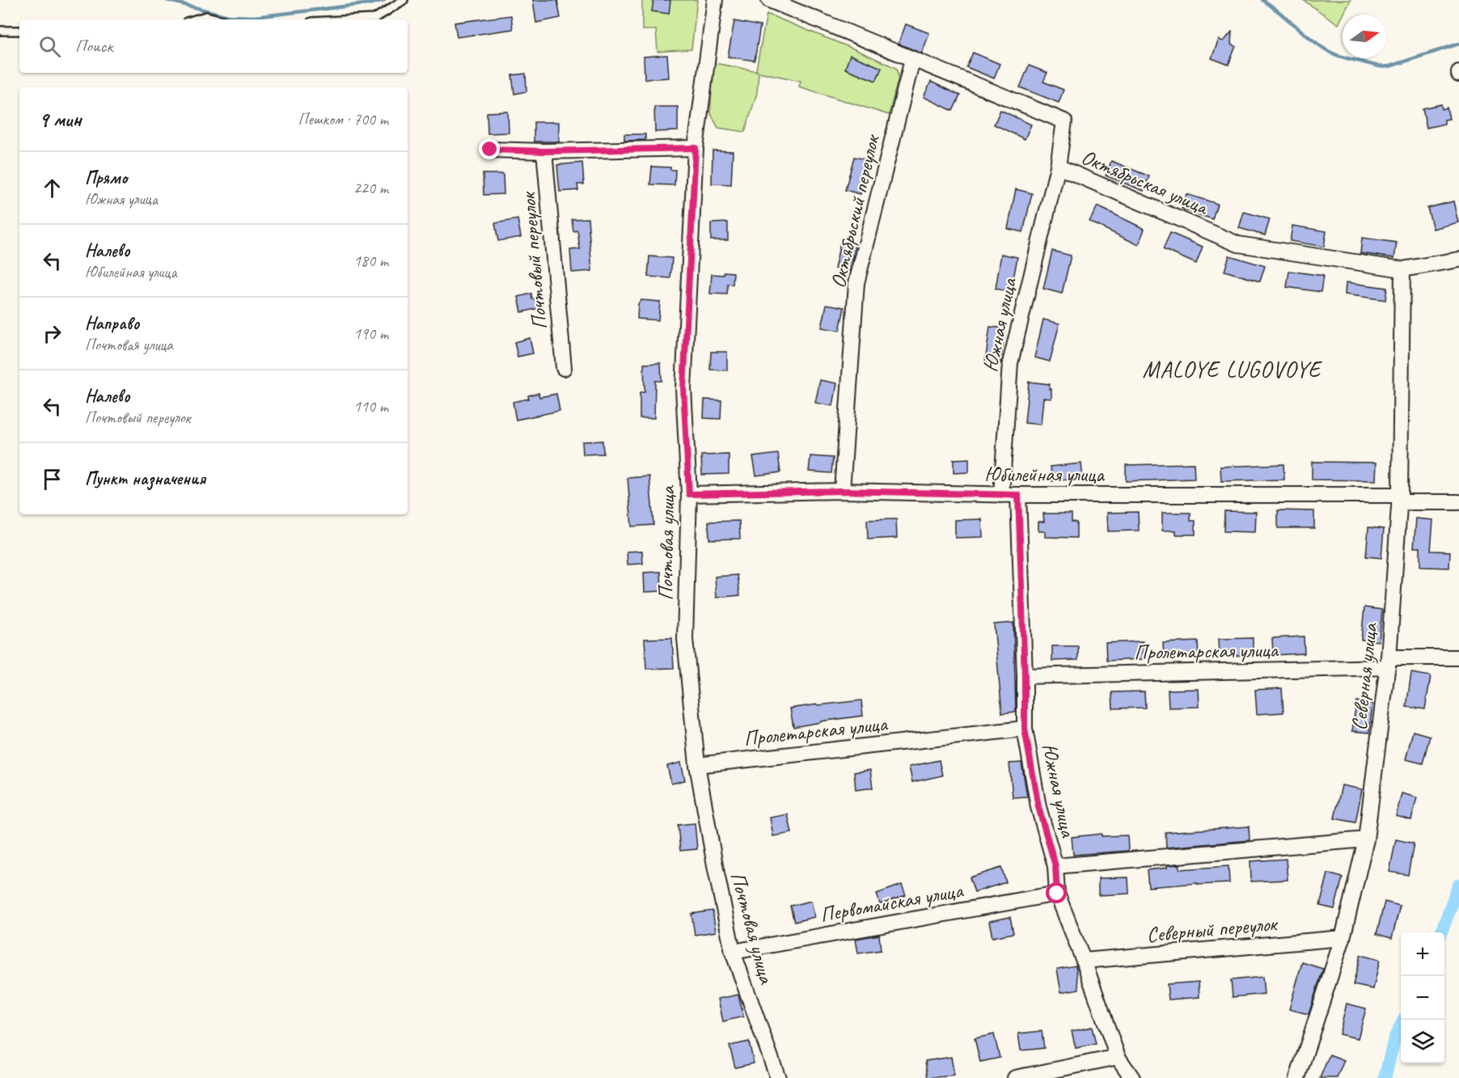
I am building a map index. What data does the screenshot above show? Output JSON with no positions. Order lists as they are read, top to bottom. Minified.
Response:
{"streets":{"street":["Октябрьская улица","Октябрьский переулок","Почтовый переулок","Южная улица","Юбилейная улица","Почтовая улица","Пролетарская улица","Северная улица","Первомайская улица","Северный переулок"]},"crossings":[["Октябрьская улица","Октябрьский переулок"],["Октябрьская улица","Южная улица"],["Октябрьская улица","Северная улица"],["Октябрьский переулок","Юбилейная улица"],["Южная улица","Юбилейная улица"],["Южная улица","Пролетарская улица"],["Южная улица","Первомайская улица"],["Южная улица","Северный переулок"],["Юбилейная улица","Почтовая улица"],["Юбилейная улица","Северная улица"],["Почтовая улица","Пролетарская улица"],["Почтовая улица","Первомайская улица"],["Пролетарская улица","Северная улица"],["Северная улица","Северный переулок"]],"districts":["MALOYE LUGOVOYE"],"north":"right","page":{"search":"Поиск","heading":["9 мин","Пешком · 700 m"],"list":[["Прямо","Южная улица","220 m"],["Налево","Юбилейная улица","180 m"],["Направо","Почтовая улица","190 m"],["Налево","Почтовый переулок","110 m"],"Пункт назначения"],"map_buttons":["+","−"]}}
